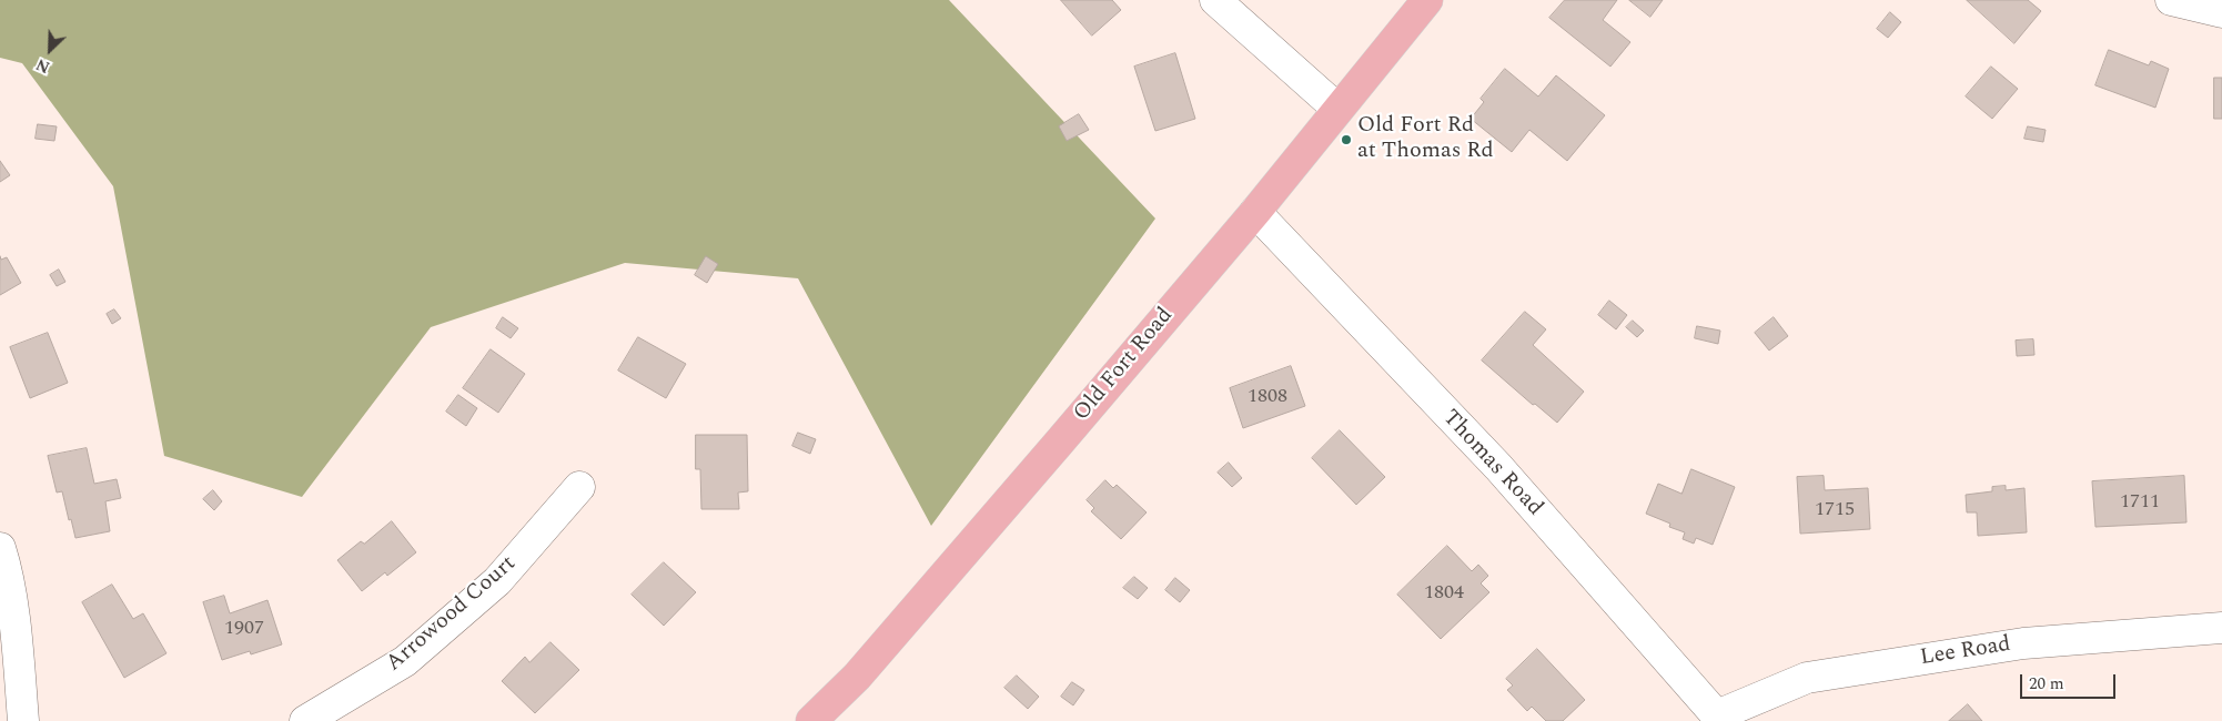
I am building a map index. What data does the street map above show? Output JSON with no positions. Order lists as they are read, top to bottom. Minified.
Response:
{"streets":{"main road":["Old Fort Road"],"street":["Thomas Road","Arrowood Court","Lee Road"]},"crossings":[["Old Fort Road","Thomas Road"],["Thomas Road","Lee Road"]],"places":["Old Fort Rd at Thomas Rd"],"house_numbers":["1808","1711","1715","1804","1907"],"scale_bar":"20 m","north":"bottom left"}
